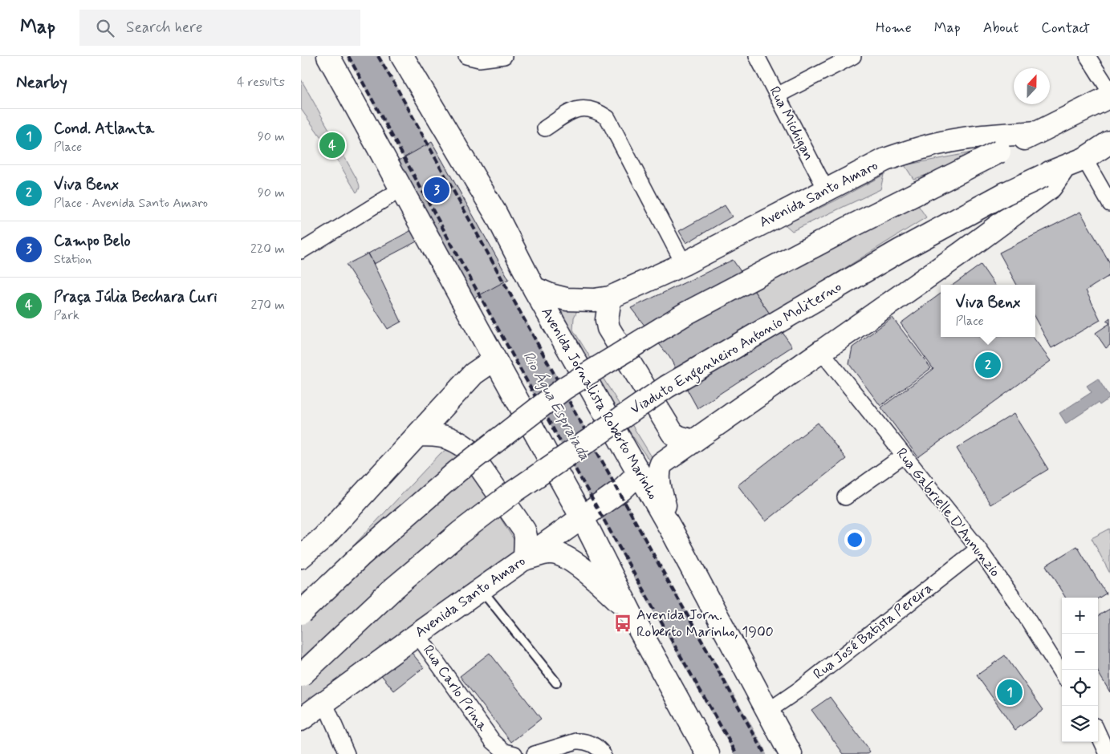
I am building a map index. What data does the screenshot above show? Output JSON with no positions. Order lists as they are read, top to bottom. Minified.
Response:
{"streets":{"main road":["Avenida Santo Amaro","Viaduto Engenheiro Antonio Moliterno","Avenida Jornalista Roberto Marinho"],"street":["Rua Michigan","Rua Gabrielle D'Annunzio","Rua José Batista Pereira","Rua Carlo Prina"]},"crossings":[["Rua Michigan","Avenida Santo Amaro"],["Avenida Santo Amaro","Avenida Jornalista Roberto Marinho"],["Avenida Santo Amaro","Rua Carlo Prina"],["Avenida Jornalista Roberto Marinho","Rua José Batista Pereira"],["Rua Gabrielle D'Annunzio","Rua José Batista Pereira"]],"water":["Rio Água Espraiada"],"places":{"bus stop":["Avenida Jorn. Roberto Marinho, 1900"]},"north":"top","page":{"header":"Map","search":"Search here","nav":["Home","Map","About","Contact"],"heading":["Nearby","4 results"],"list":[{"mark":"1","name":"Cond. Atlanta","note":"Place","value":"90 m"},{"mark":"2","name":"Viva Benx","note":"Place · Avenida Santo Amaro","value":"90 m"},{"mark":"3","name":"Campo Belo","note":"Station","value":"220 m"},{"mark":"4","name":"Praça Júlia Bechara Curi","note":"Park","value":"270 m"}],"pins":["4","3","2","1"],"popup":["Viva Benx","Place"],"map_buttons":["+","−"]}}
